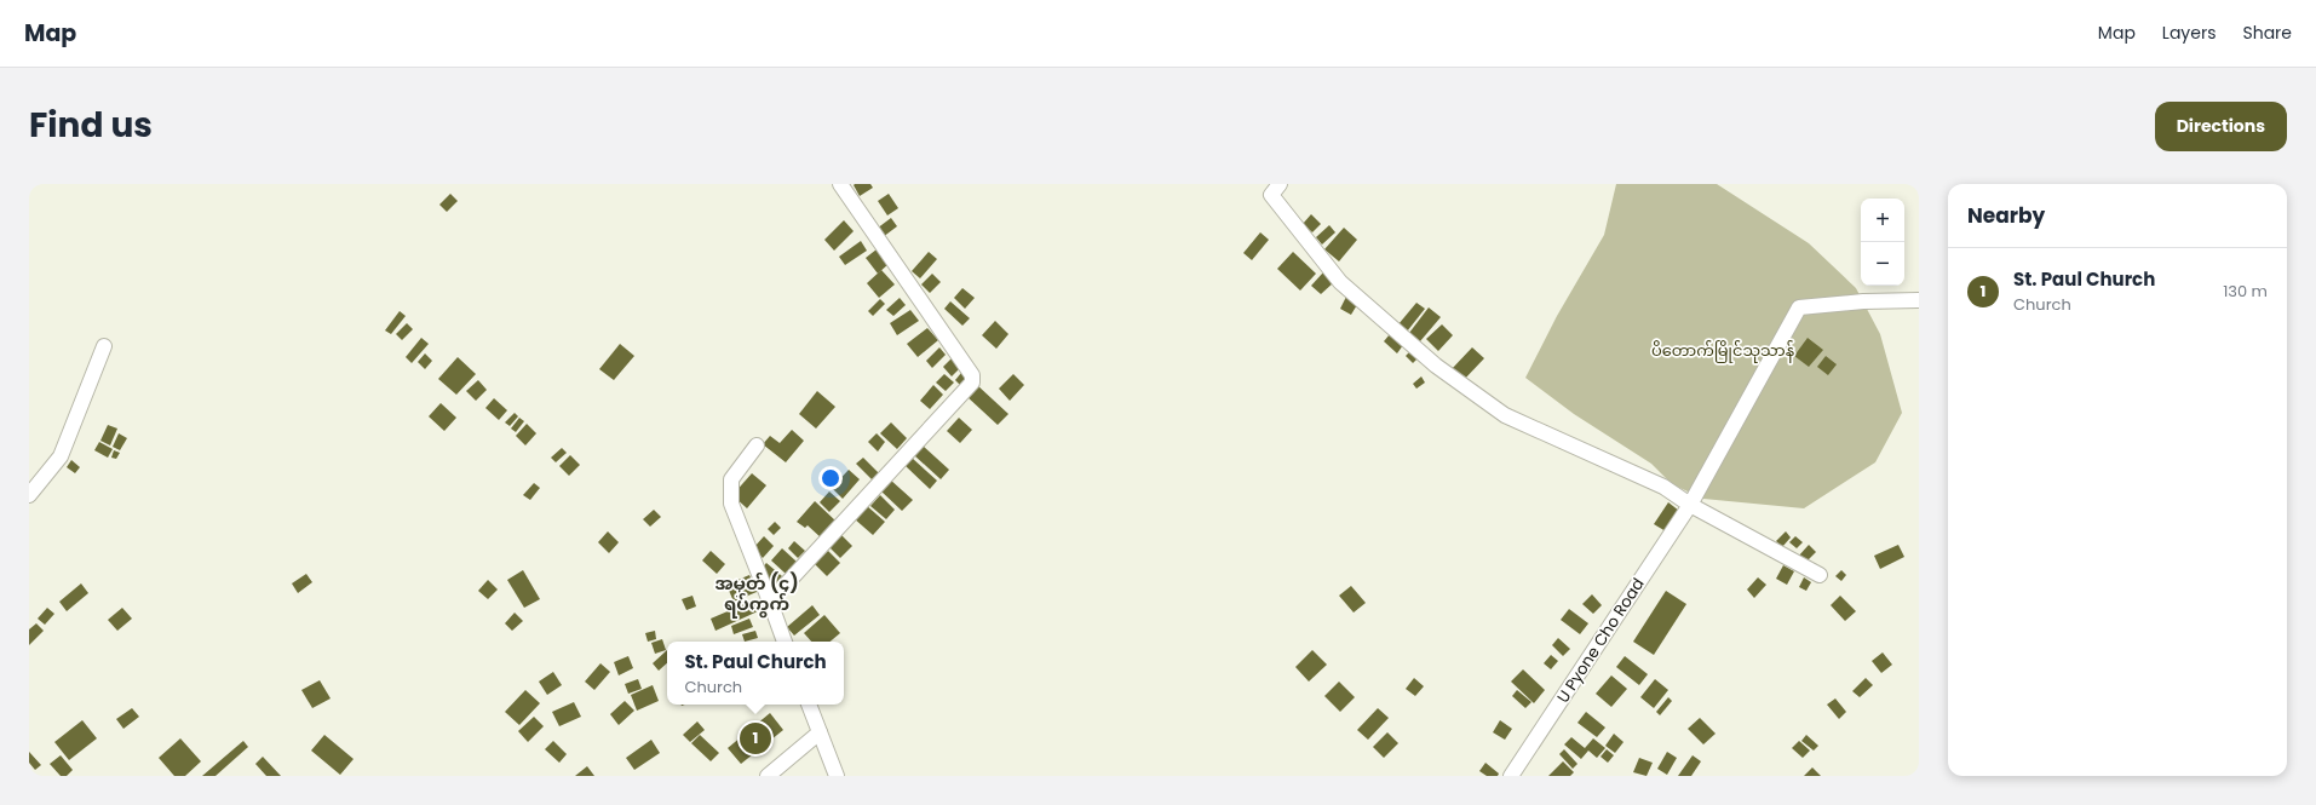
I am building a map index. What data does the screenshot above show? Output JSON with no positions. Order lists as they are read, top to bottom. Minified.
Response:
{"streets":{"street":["U Pyone Cho Road"]},"districts":["အမှတ် (၄) ရပ်ကွက်"],"parks":["ပိတောက်မြိုင်သုသာန်"],"page":{"header":"Map","nav":["Map","Layers","Share"],"title":"Find us","buttons":"Directions","heading":"Nearby","map_buttons":["+","−"],"list":[{"mark":"1","name":"St. Paul Church","note":"Church","value":"130 m"}],"popup":["St. Paul Church","Church"],"pins":"1"}}
